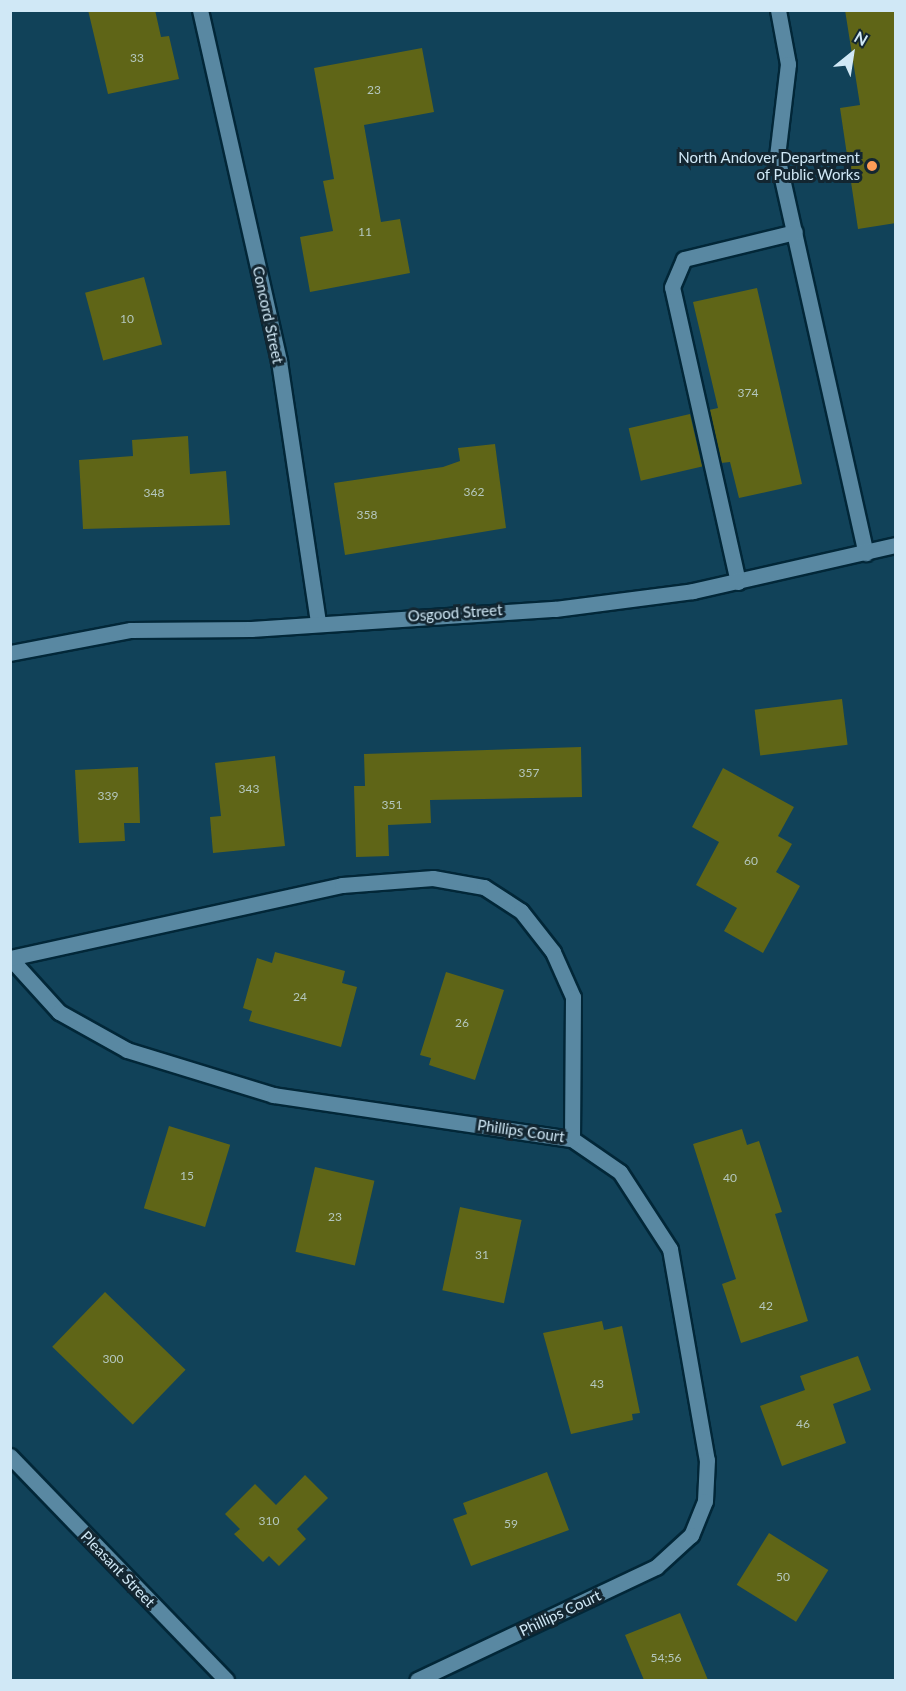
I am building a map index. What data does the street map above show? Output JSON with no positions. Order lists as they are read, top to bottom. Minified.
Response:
{"streets":{"street":["Concord Street","Osgood Street","Phillips Court","Pleasant Street"]},"crossings":[["Concord Street","Osgood Street"]],"places":["North Andover Department of Public Works"],"house_numbers":["33","23","11","10","374","362","348","358","357","343","339","351","60","24","26","15","40","23","31","42","300","43","46","310","59","50","54;56"],"north":"top right"}
